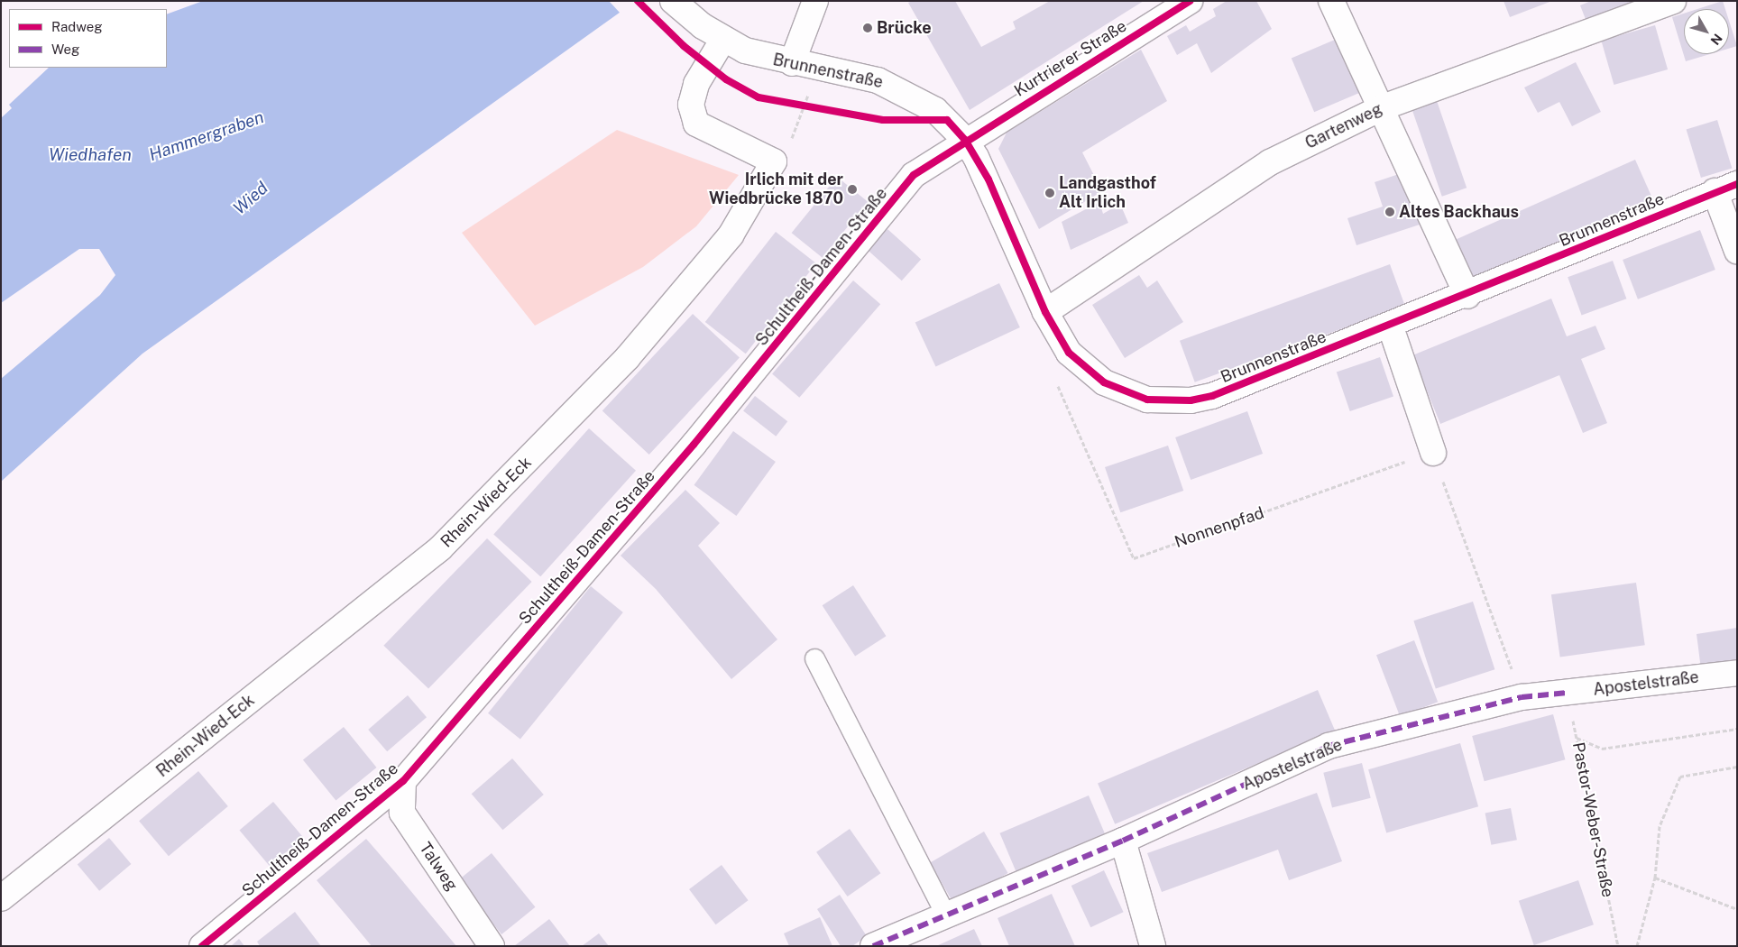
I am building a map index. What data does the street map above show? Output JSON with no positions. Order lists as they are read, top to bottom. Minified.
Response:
{"streets":{"street":["Kurtrierer Straße","Brunnenstraße","Gartenweg","Schultheiß-Damen-Straße","Rhein-Wied-Eck","Apostelstraße","Talweg"],"path":["Nonnenpfad","Pastor-Weber-Straße"]},"crossings":[["Kurtrierer Straße","Brunnenstraße"],["Kurtrierer Straße","Schultheiß-Damen-Straße"],["Brunnenstraße","Gartenweg"],["Brunnenstraße","Schultheiß-Damen-Straße"],["Brunnenstraße","Rhein-Wied-Eck"],["Schultheiß-Damen-Straße","Talweg"],["Apostelstraße","Pastor-Weber-Straße"]],"water":["Hammergraben","Wiedhafen","Wied"],"places":["Brücke","Irlich mit der Wiedbrücke 1870","Landgasthof Alt Irlich","Altes Backhaus"],"legend":["Radweg","Weg"],"north":"bottom right"}
